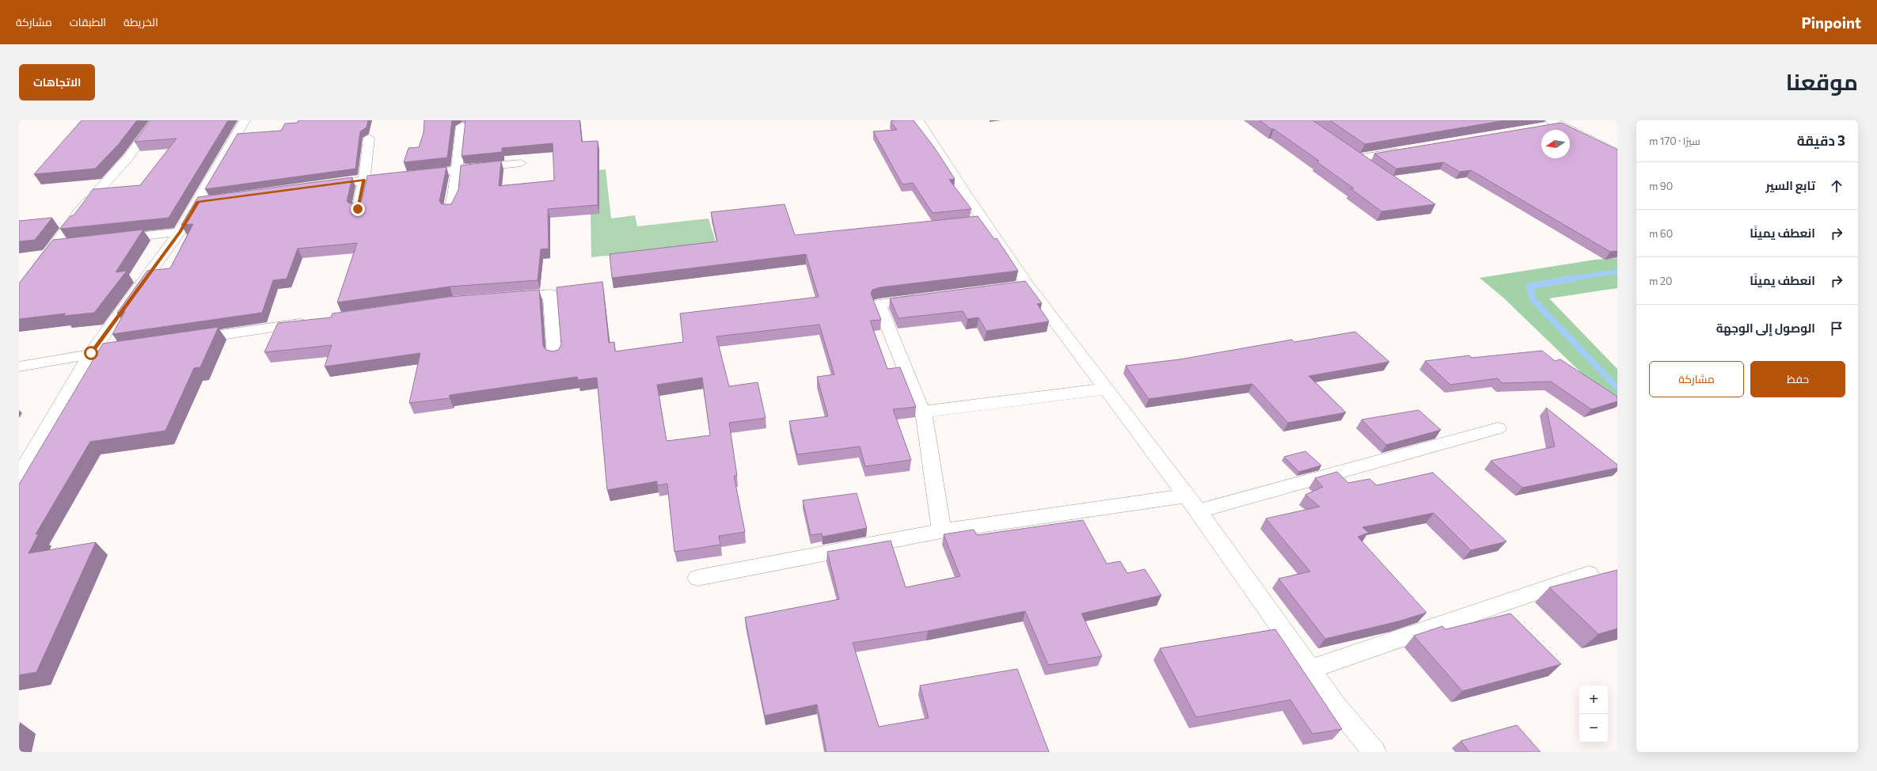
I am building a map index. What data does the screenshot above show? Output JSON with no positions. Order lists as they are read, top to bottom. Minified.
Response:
{"north":"left","page":{"header":"Pinpoint","nav":["الخريطة","الطبقات","مشاركة"],"title":"موقعنا","buttons":["الاتجاهات",["حفظ","مشاركة"]],"heading":["3 دقيقة","سيرًا · 170 m"],"list":[["تابع السير","90 m"],["انعطف يمينًا","60 m"],["انعطف يمينًا","20 m"],"الوصول إلى الوجهة"],"map_buttons":["+","−"]}}
